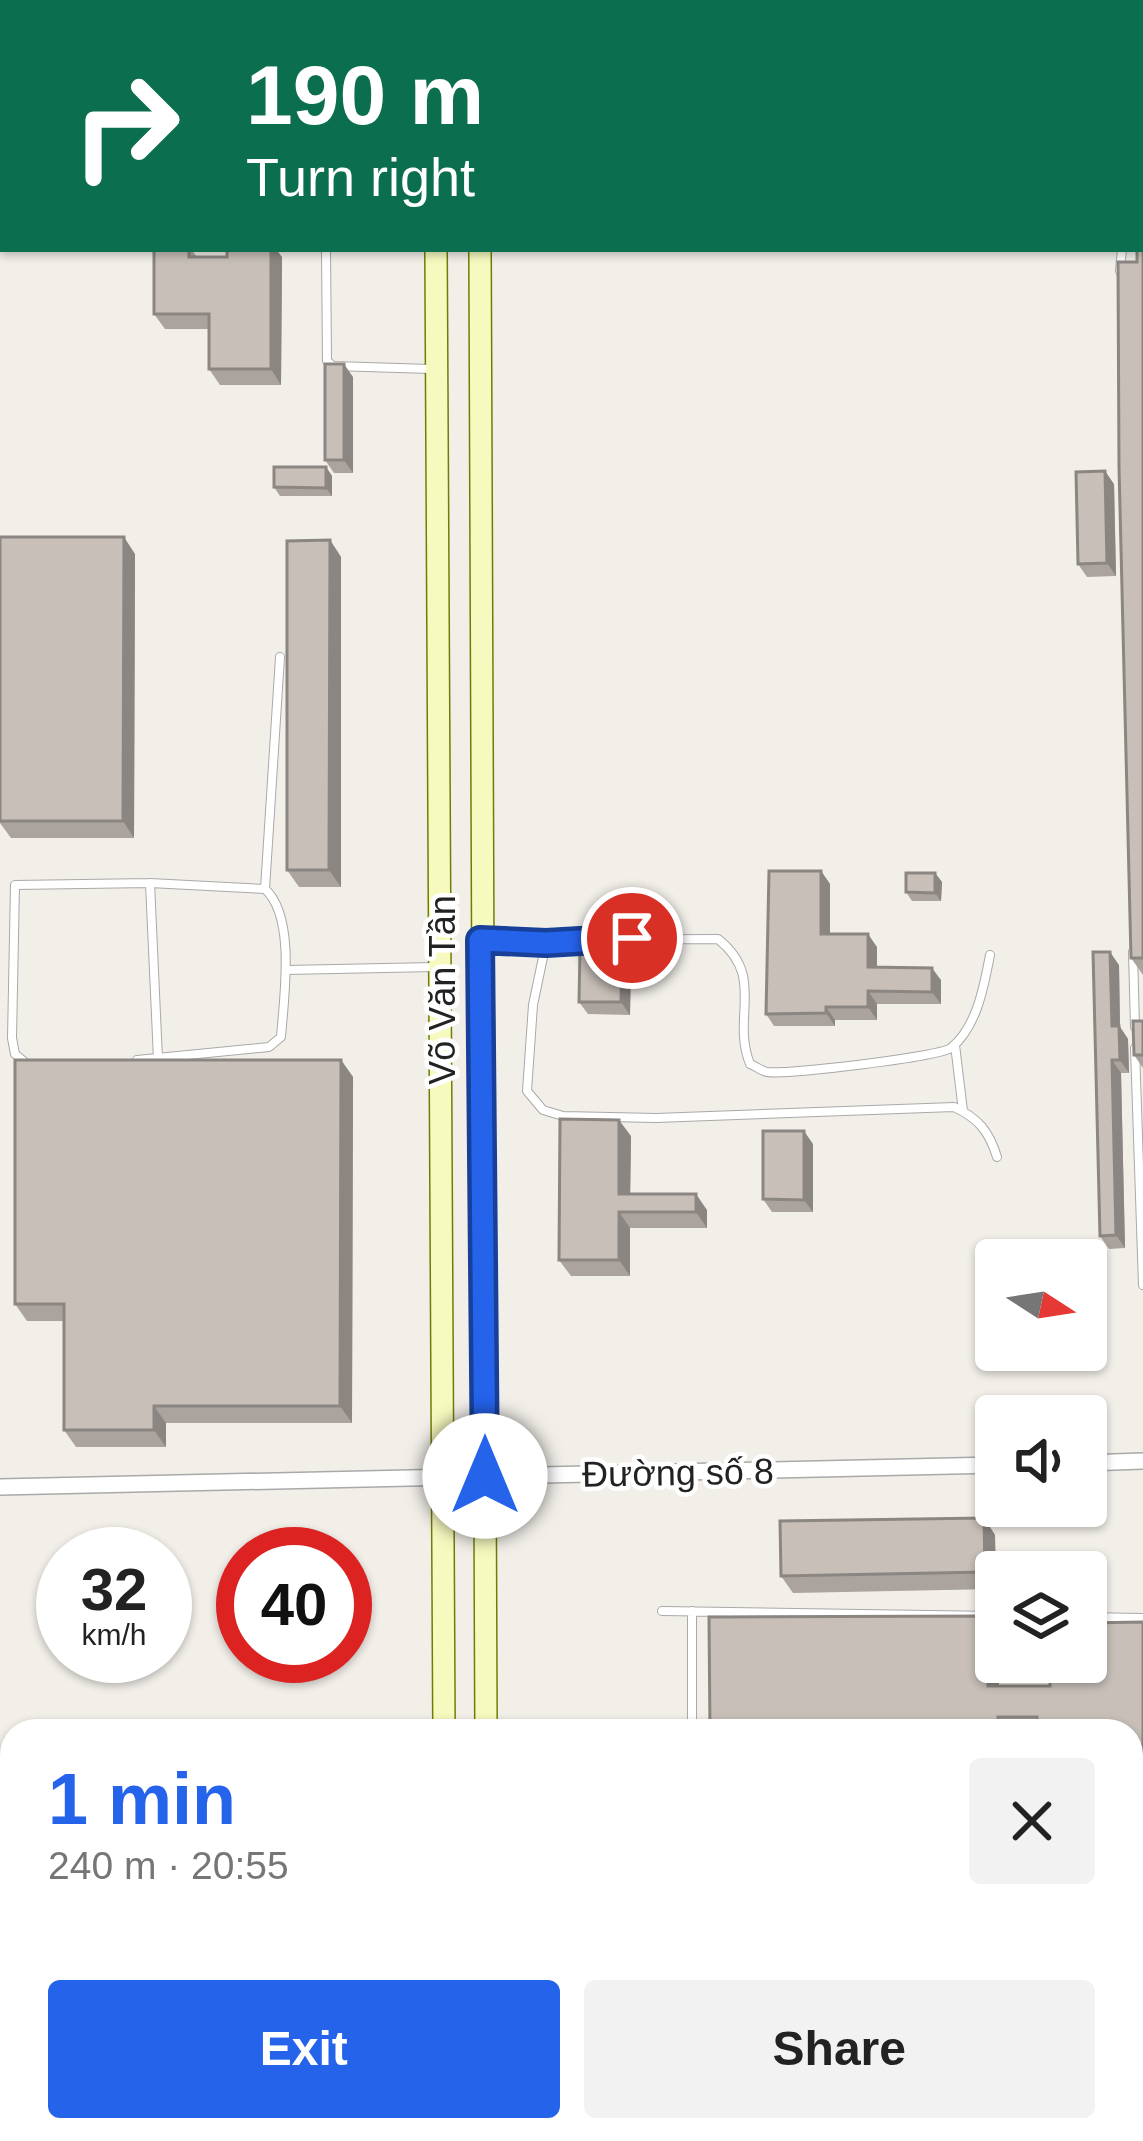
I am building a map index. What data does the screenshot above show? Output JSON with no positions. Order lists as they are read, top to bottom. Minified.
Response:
{"streets":{"street":["Võ Văn Tần","Đường số 8"]},"crossings":[["Võ Văn Tần","Đường số 8"]],"north":"right","page":{"turn":["190 m","Turn right"],"speed":"32 km/h","limit":"40","heading":["1 min","240 m · 20:55"],"buttons":["Exit","Share"]}}
